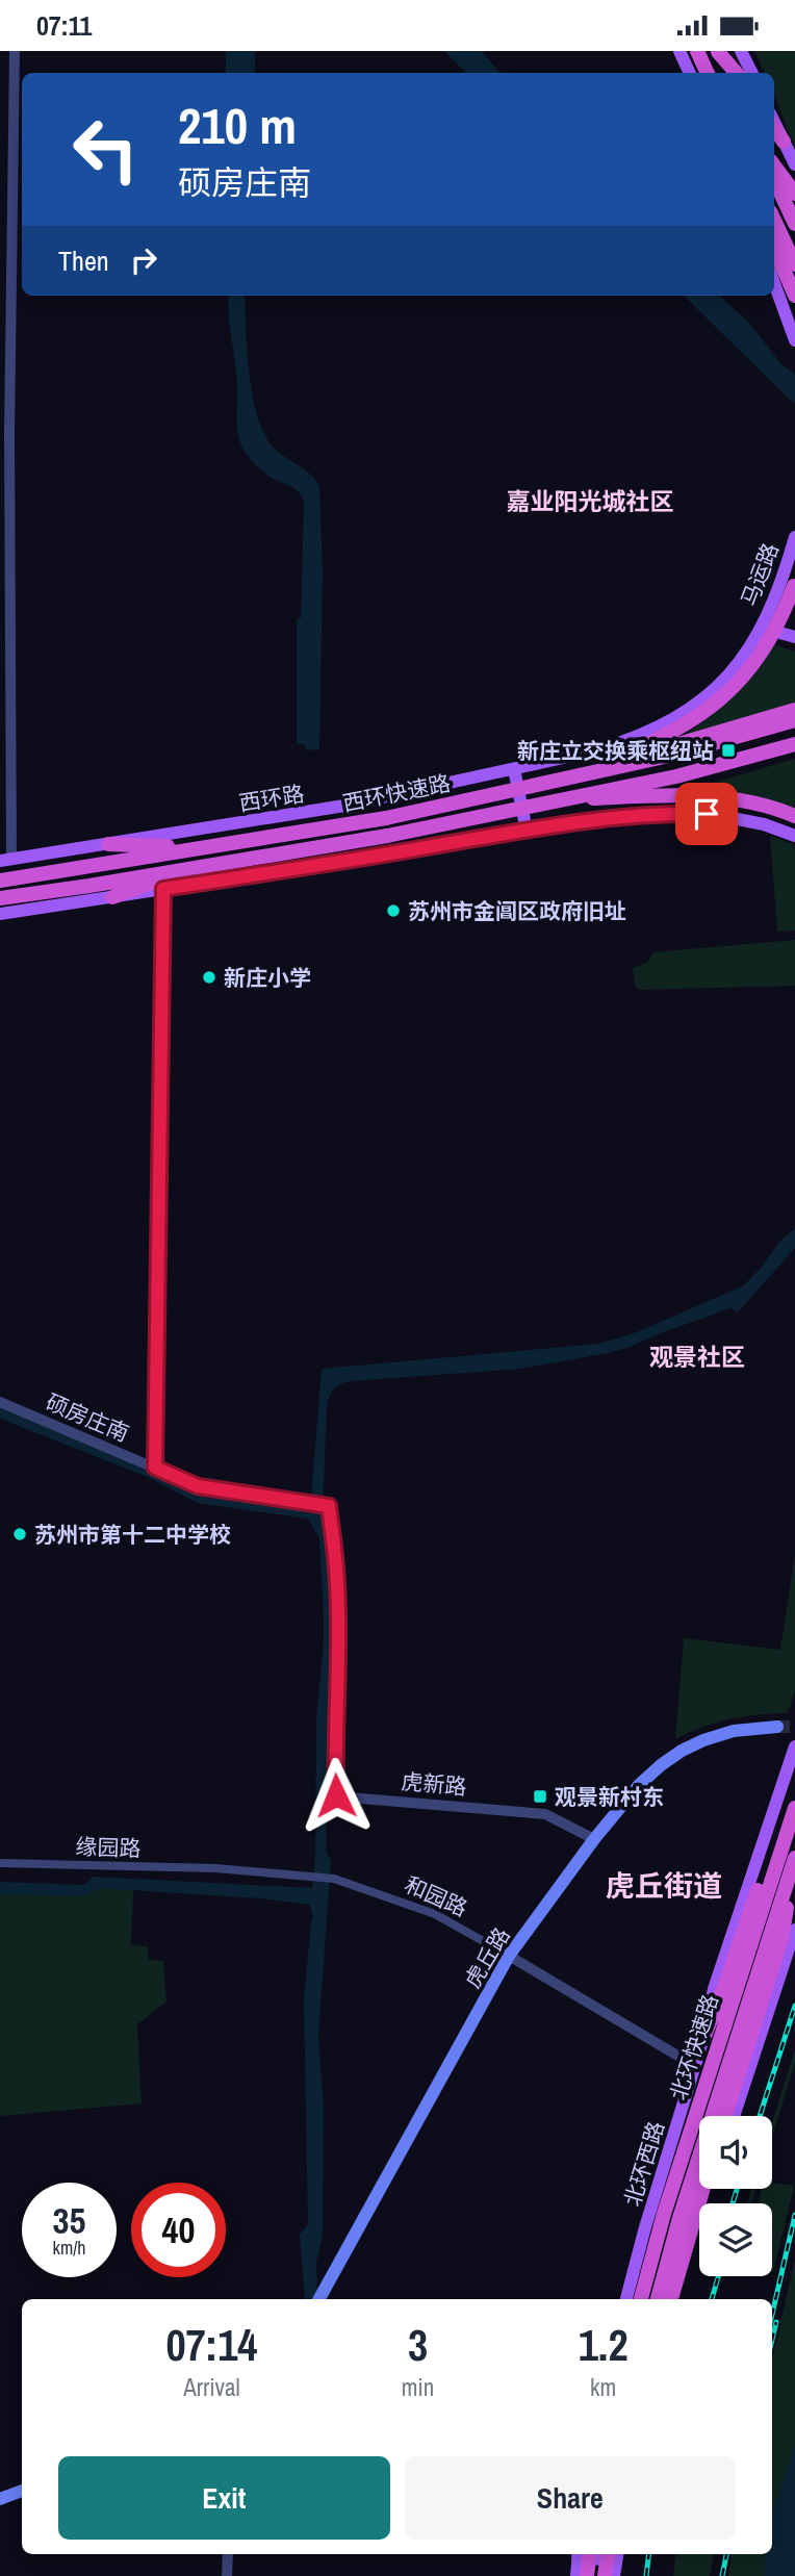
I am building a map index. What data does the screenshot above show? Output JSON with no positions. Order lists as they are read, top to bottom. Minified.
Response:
{"streets":{"highway":["西环快速路","北环快速路"],"main road":["马运路","西环路","虎丘路","北环西路"],"street":["硕房庄南","虎新路","缘园路","和园路"]},"crossings":[["马运路","西环路"],["硕房庄南","虎新路"],["虎新路","虎丘路"],["缘园路","和园路"],["和园路","虎丘路"],["和园路","北环西路"]],"districts":["嘉业阳光城社区","观景社区","虎丘街道"],"places":{"transit":["新庄立交换乘枢纽站","观景新村东"],"other":["苏州市金阊区政府旧址","新庄小学","苏州市第十二中学校"]},"page":{"status":"07:11","turn":["210 m","硕房庄南"],"then":"Then","speed":"35 km/h","limit":"40","eta":["07:14","Arrival","3","min","1.2","km"],"buttons":["Exit","Share"]}}
